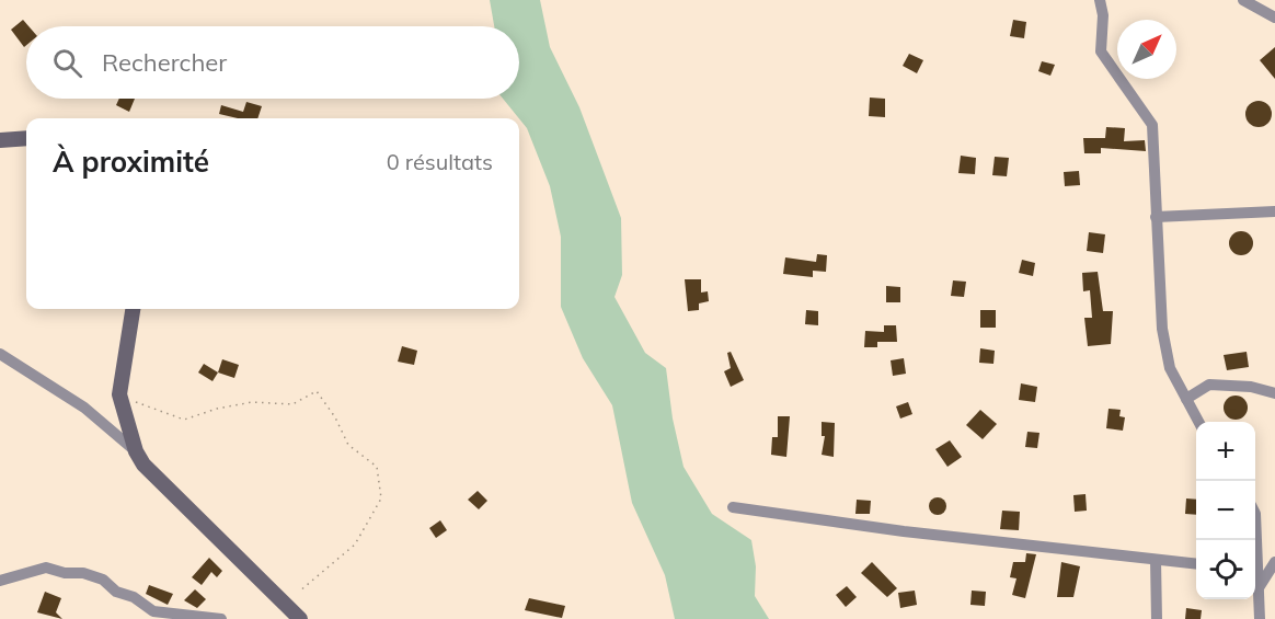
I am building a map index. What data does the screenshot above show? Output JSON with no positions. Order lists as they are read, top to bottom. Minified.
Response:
{"north":"top right","page":{"search":"Rechercher","heading":["À proximité","0 résultats"],"map_buttons":["+","−"]}}
